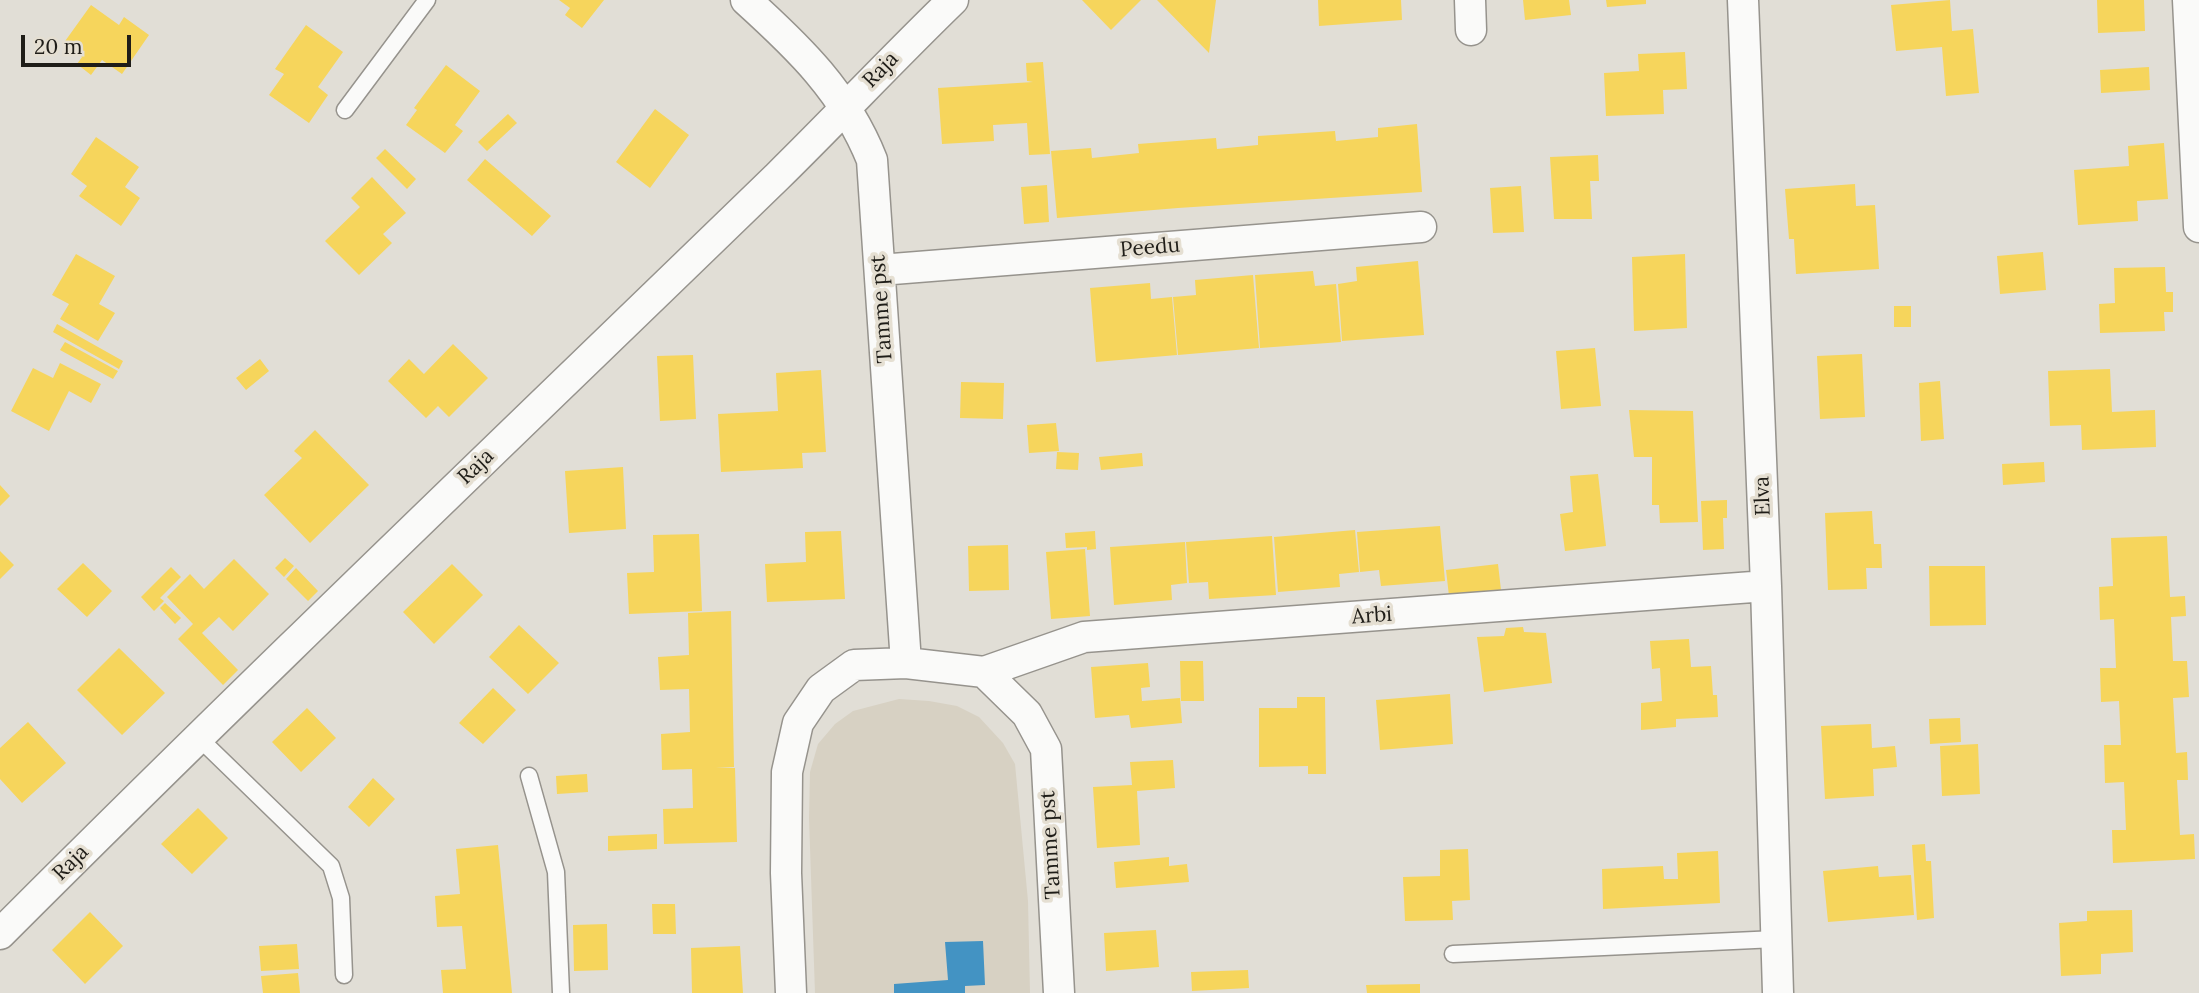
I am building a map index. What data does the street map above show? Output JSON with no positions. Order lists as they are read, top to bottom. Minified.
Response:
{"streets":{"street":["Raja","Peedu","Tamme pst","Elva","Arbi"]},"crossings":[["Raja","Tamme pst"],["Peedu","Tamme pst"],["Tamme pst","Arbi"],["Elva","Arbi"]],"scale_bar":"20 m"}
